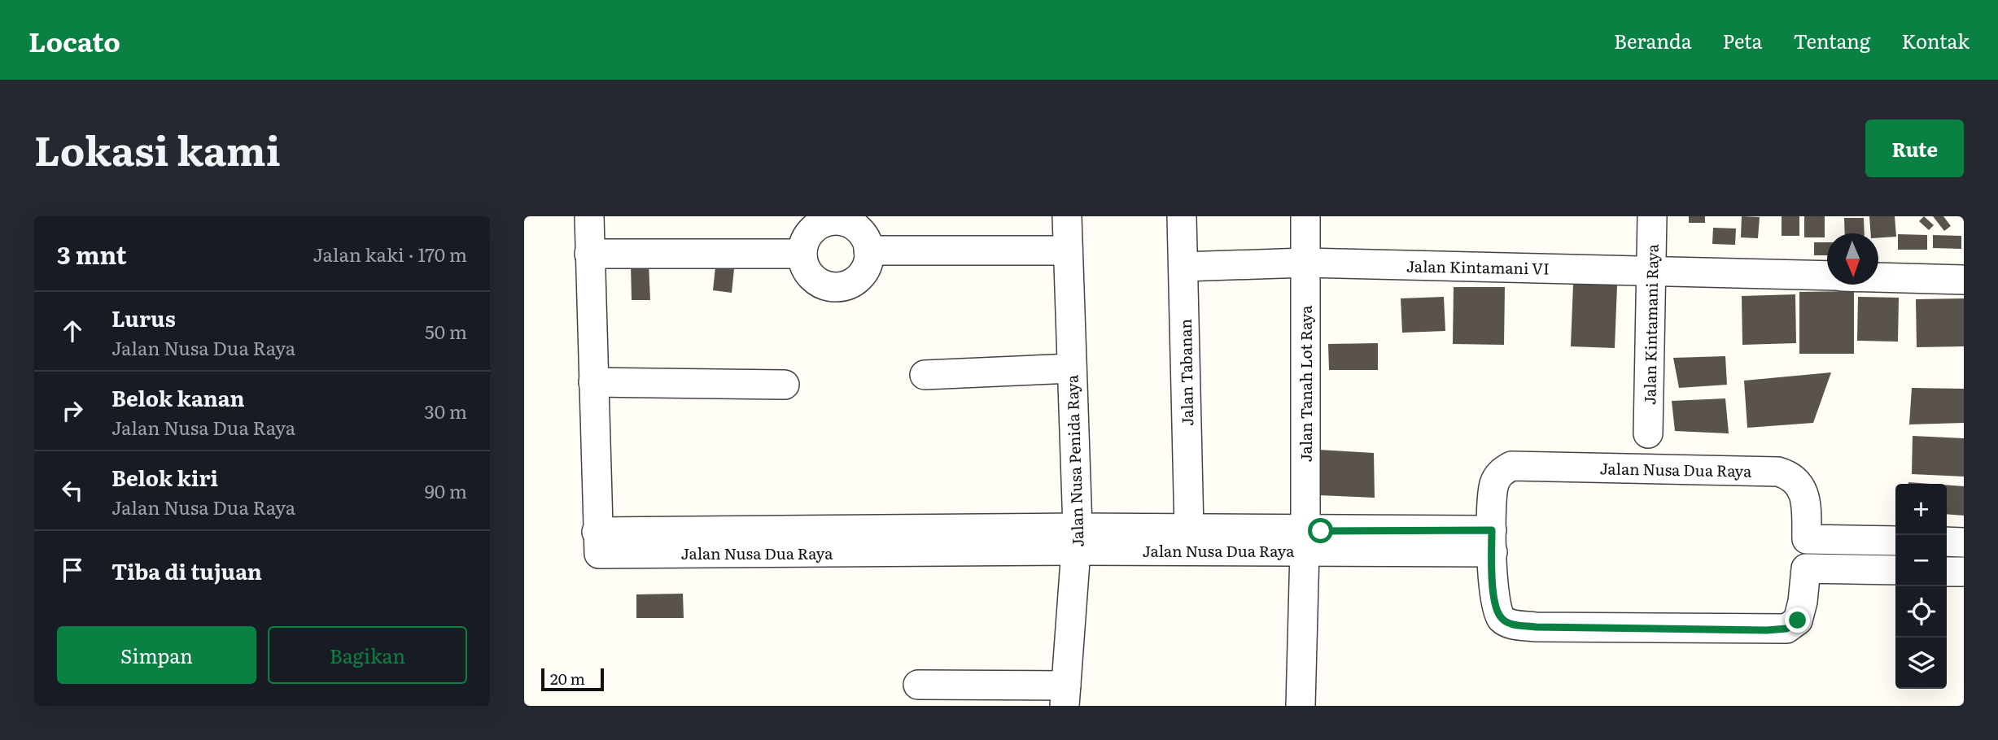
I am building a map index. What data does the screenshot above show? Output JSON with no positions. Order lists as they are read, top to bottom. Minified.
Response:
{"streets":{"street":["Jalan Kintamani VI","Jalan Kintamani Raya","Jalan Tabanan","Jalan Tanah Lot Raya","Jalan Nusa Penida Raya","Jalan Nusa Dua Raya"]},"crossings":[["Jalan Kintamani VI","Jalan Kintamani Raya"],["Jalan Kintamani VI","Jalan Tabanan"],["Jalan Kintamani VI","Jalan Tanah Lot Raya"],["Jalan Tabanan","Jalan Nusa Dua Raya"],["Jalan Tanah Lot Raya","Jalan Nusa Dua Raya"],["Jalan Nusa Penida Raya","Jalan Nusa Dua Raya"]],"scale_bar":"20 m","north":"bottom","page":{"header":"Locato","nav":["Beranda","Peta","Tentang","Kontak"],"title":"Lokasi kami","buttons":["Rute",["Simpan","Bagikan"]],"heading":["3 mnt","Jalan kaki · 170 m"],"list":[["Lurus","Jalan Nusa Dua Raya","50 m"],["Belok kanan","Jalan Nusa Dua Raya","30 m"],["Belok kiri","Jalan Nusa Dua Raya","90 m"],"Tiba di tujuan"],"map_buttons":["+","−"],"scale":"20 m"}}
